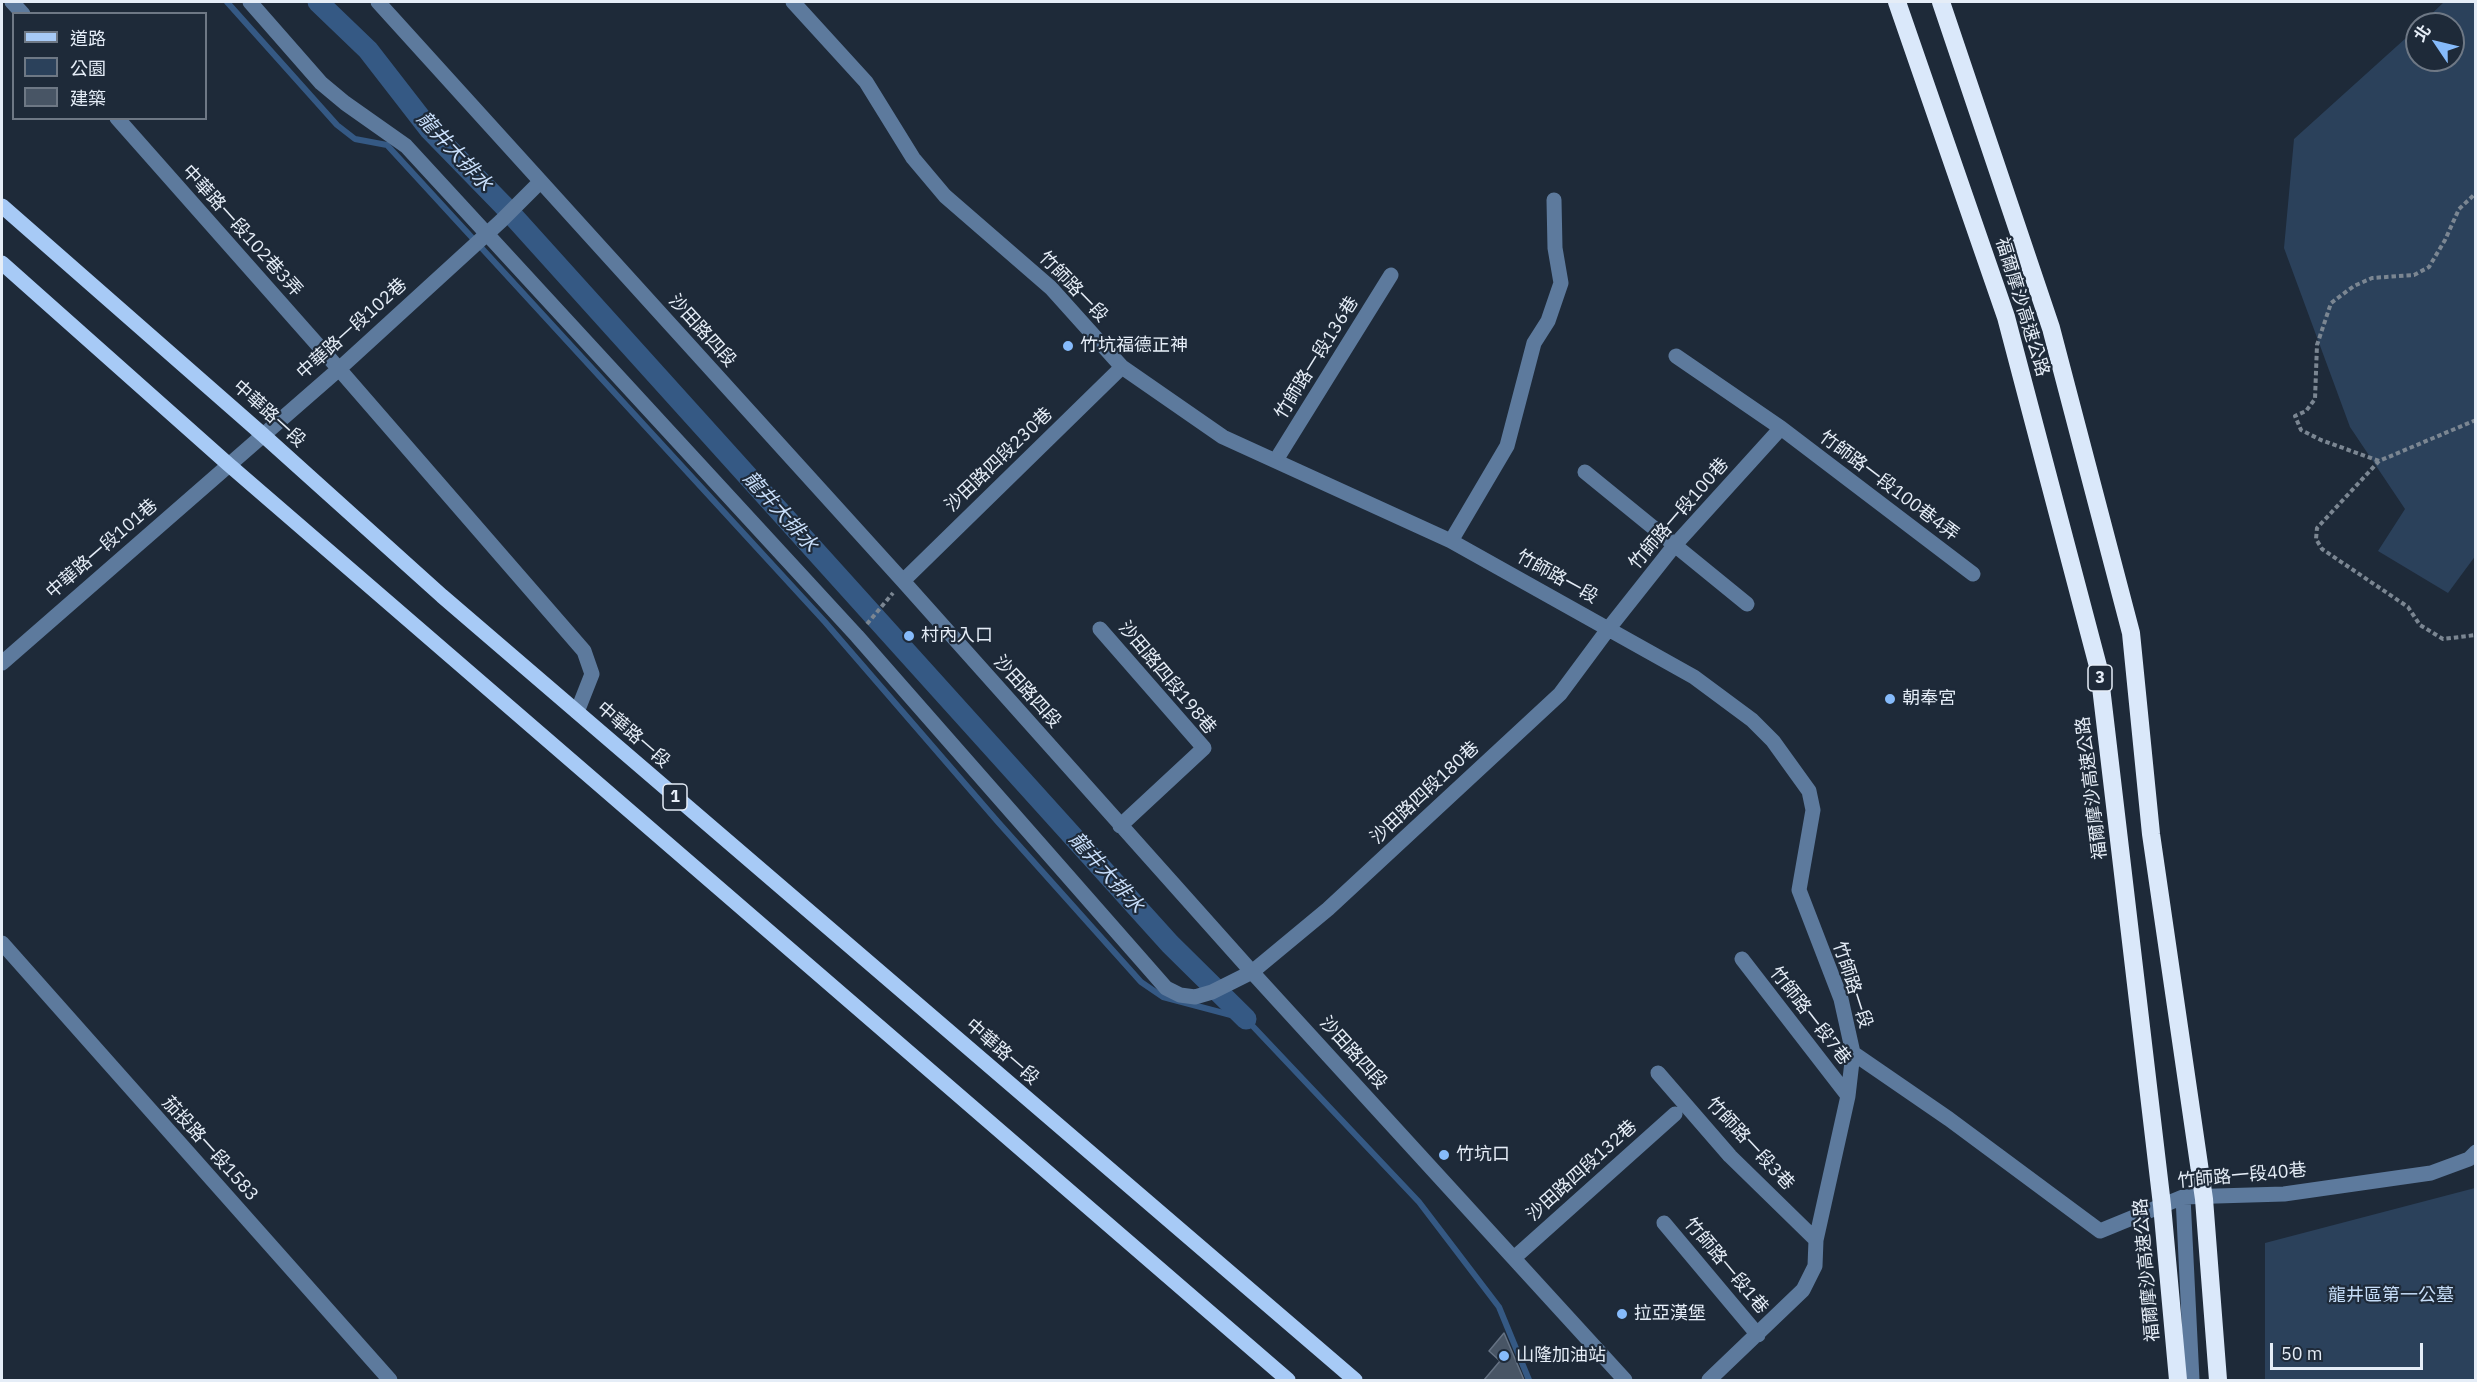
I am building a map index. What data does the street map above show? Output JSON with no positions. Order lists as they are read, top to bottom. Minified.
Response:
{"streets":{"highway":["福爾摩沙高速公路","3"],"main road":["中華路一段","1"],"street":["中華路一段102巷3弄","竹師路一段","中華路一段102巷","沙田路四段","竹師路一段136巷","沙田路四段230巷","竹師路一段100巷4弄","竹師路一段100巷","中華路一段101巷","沙田路四段198巷","沙田路四段180巷","竹師路一段7巷","竹師路一段3巷","茄投路一段1583","沙田路四段132巷","竹師路一段40巷","竹師路一段1巷"]},"crossings":[["中華路一段102巷3弄","中華路一段102巷"],["中華路一段102巷3弄","中華路一段"],["竹師路一段","竹師路一段136巷"],["竹師路一段","沙田路四段230巷"],["竹師路一段","竹師路一段100巷"],["竹師路一段","沙田路四段180巷"],["竹師路一段","竹師路一段7巷"],["竹師路一段","竹師路一段3巷"],["竹師路一段","竹師路一段40巷"],["竹師路一段","竹師路一段1巷"],["中華路一段102巷","沙田路四段"],["中華路一段102巷","中華路一段"],["中華路一段102巷","中華路一段101巷"],["中華路一段102巷","沙田路四段180巷"],["中華路一段102巷","1"],["沙田路四段","沙田路四段230巷"],["沙田路四段","沙田路四段198巷"],["沙田路四段","沙田路四段180巷"],["沙田路四段","沙田路四段132巷"],["竹師路一段100巷4弄","竹師路一段100巷"],["竹師路一段100巷","沙田路四段180巷"],["中華路一段101巷","1"]],"water":["龍井大排水"],"parks":["龍井區第一公墓"],"places":["竹坑福德正神","村內入口","朝奉宮","竹坑口","拉亞漢堡","山隆加油站"],"legend":["道路","公園","建築"],"scale_bar":"50 m","north":"top left"}
